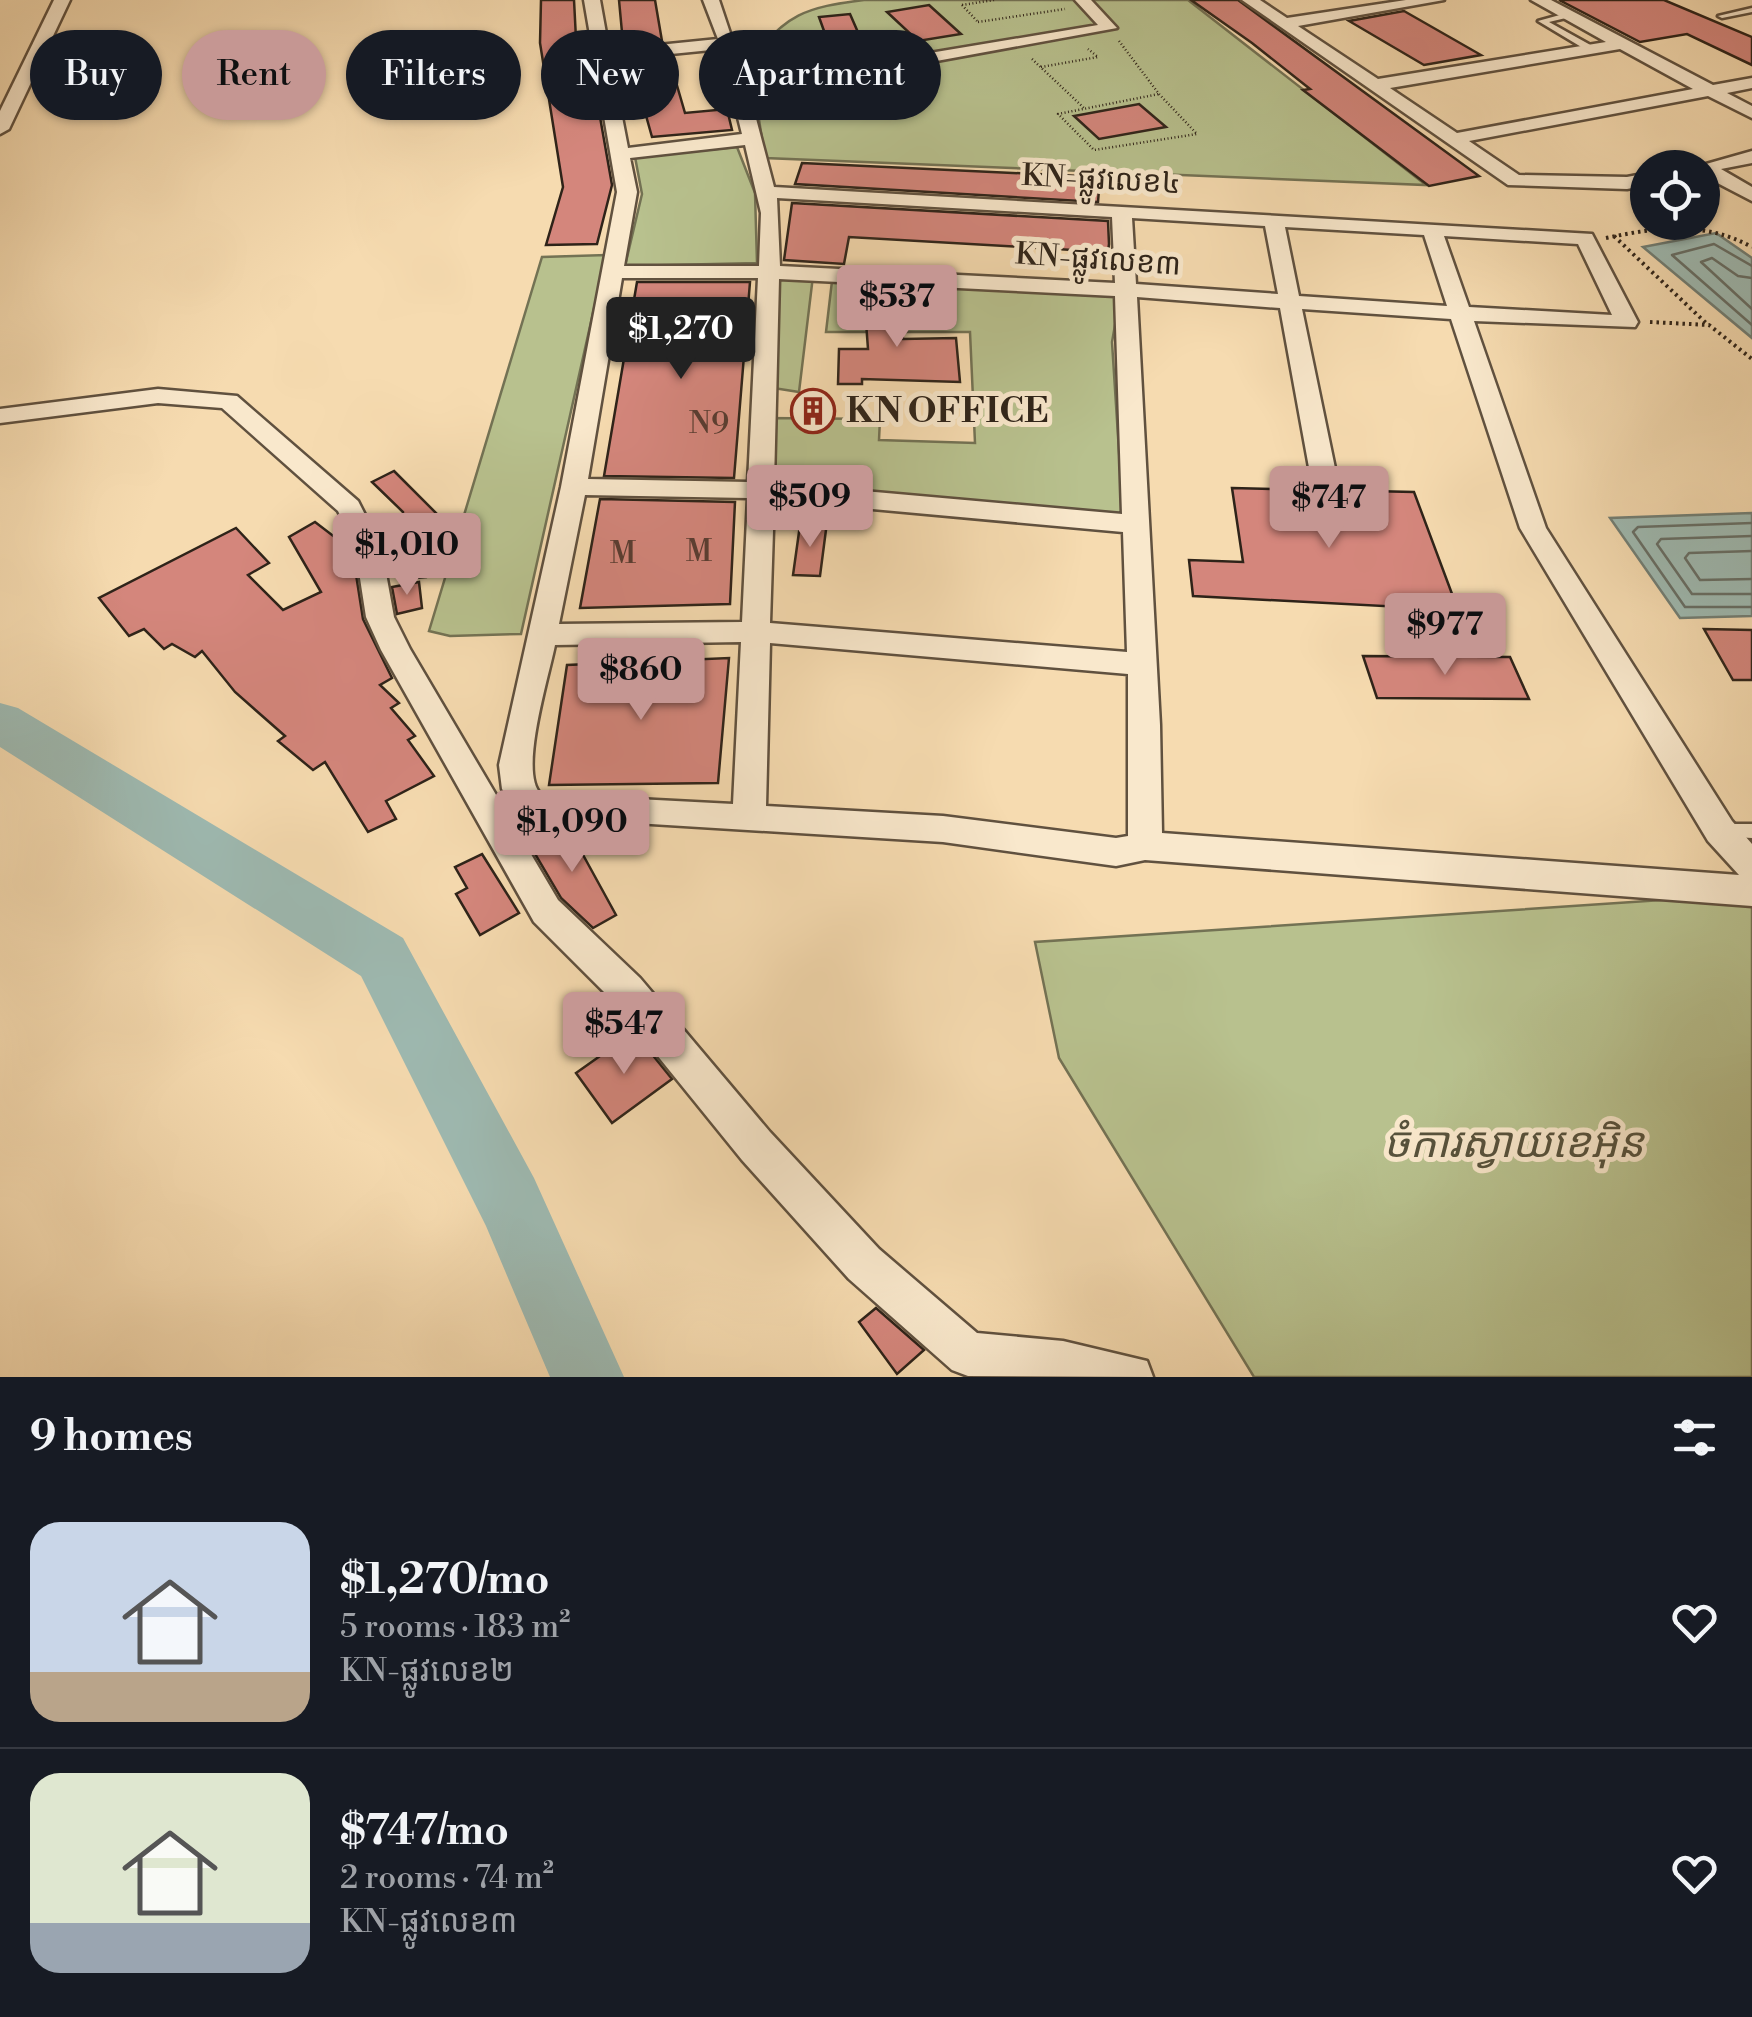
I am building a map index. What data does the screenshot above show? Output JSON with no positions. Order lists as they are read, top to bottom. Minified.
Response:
{"streets":{"street":["KN-ផ្លូវលេខ៤","KN-ផ្លូវលេខ៣"]},"parks":["ចំការស្វាយខេអ៊ិន"],"places":{"building":["KN OFFICE"]},"house_numbers":["N9","M","M"],"page":{"chip":["Buy","Rent","Filters","New","Apartment"],"price":["$537","$1,270","$509","$747","$1,010","$977","$860","$1,090","$547"],"heading":"9 homes","list":[{"name":"$1,270/mo","note":"5 rooms · 183 m² · KN-ផ្លូវលេខ២"},{"name":"$747/mo","note":"2 rooms · 74 m² · KN-ផ្លូវលេខ៣"}]}}
